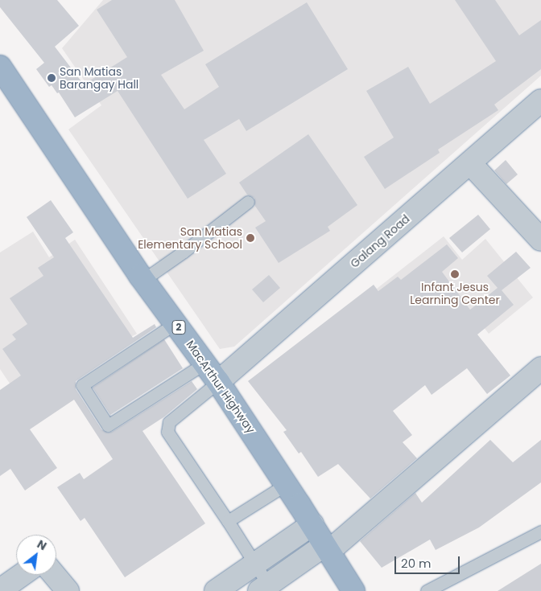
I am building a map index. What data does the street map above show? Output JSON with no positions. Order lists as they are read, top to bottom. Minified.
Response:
{"streets":{"highway":["2","MacArthur Highway"],"street":["Galang Road"]},"crossings":[["Galang Road","MacArthur Highway"]],"places":["San Matias Barangay Hall","San Matias Elementary School","Infant Jesus Learning Center"],"scale_bar":"20 m","north":"top right"}
